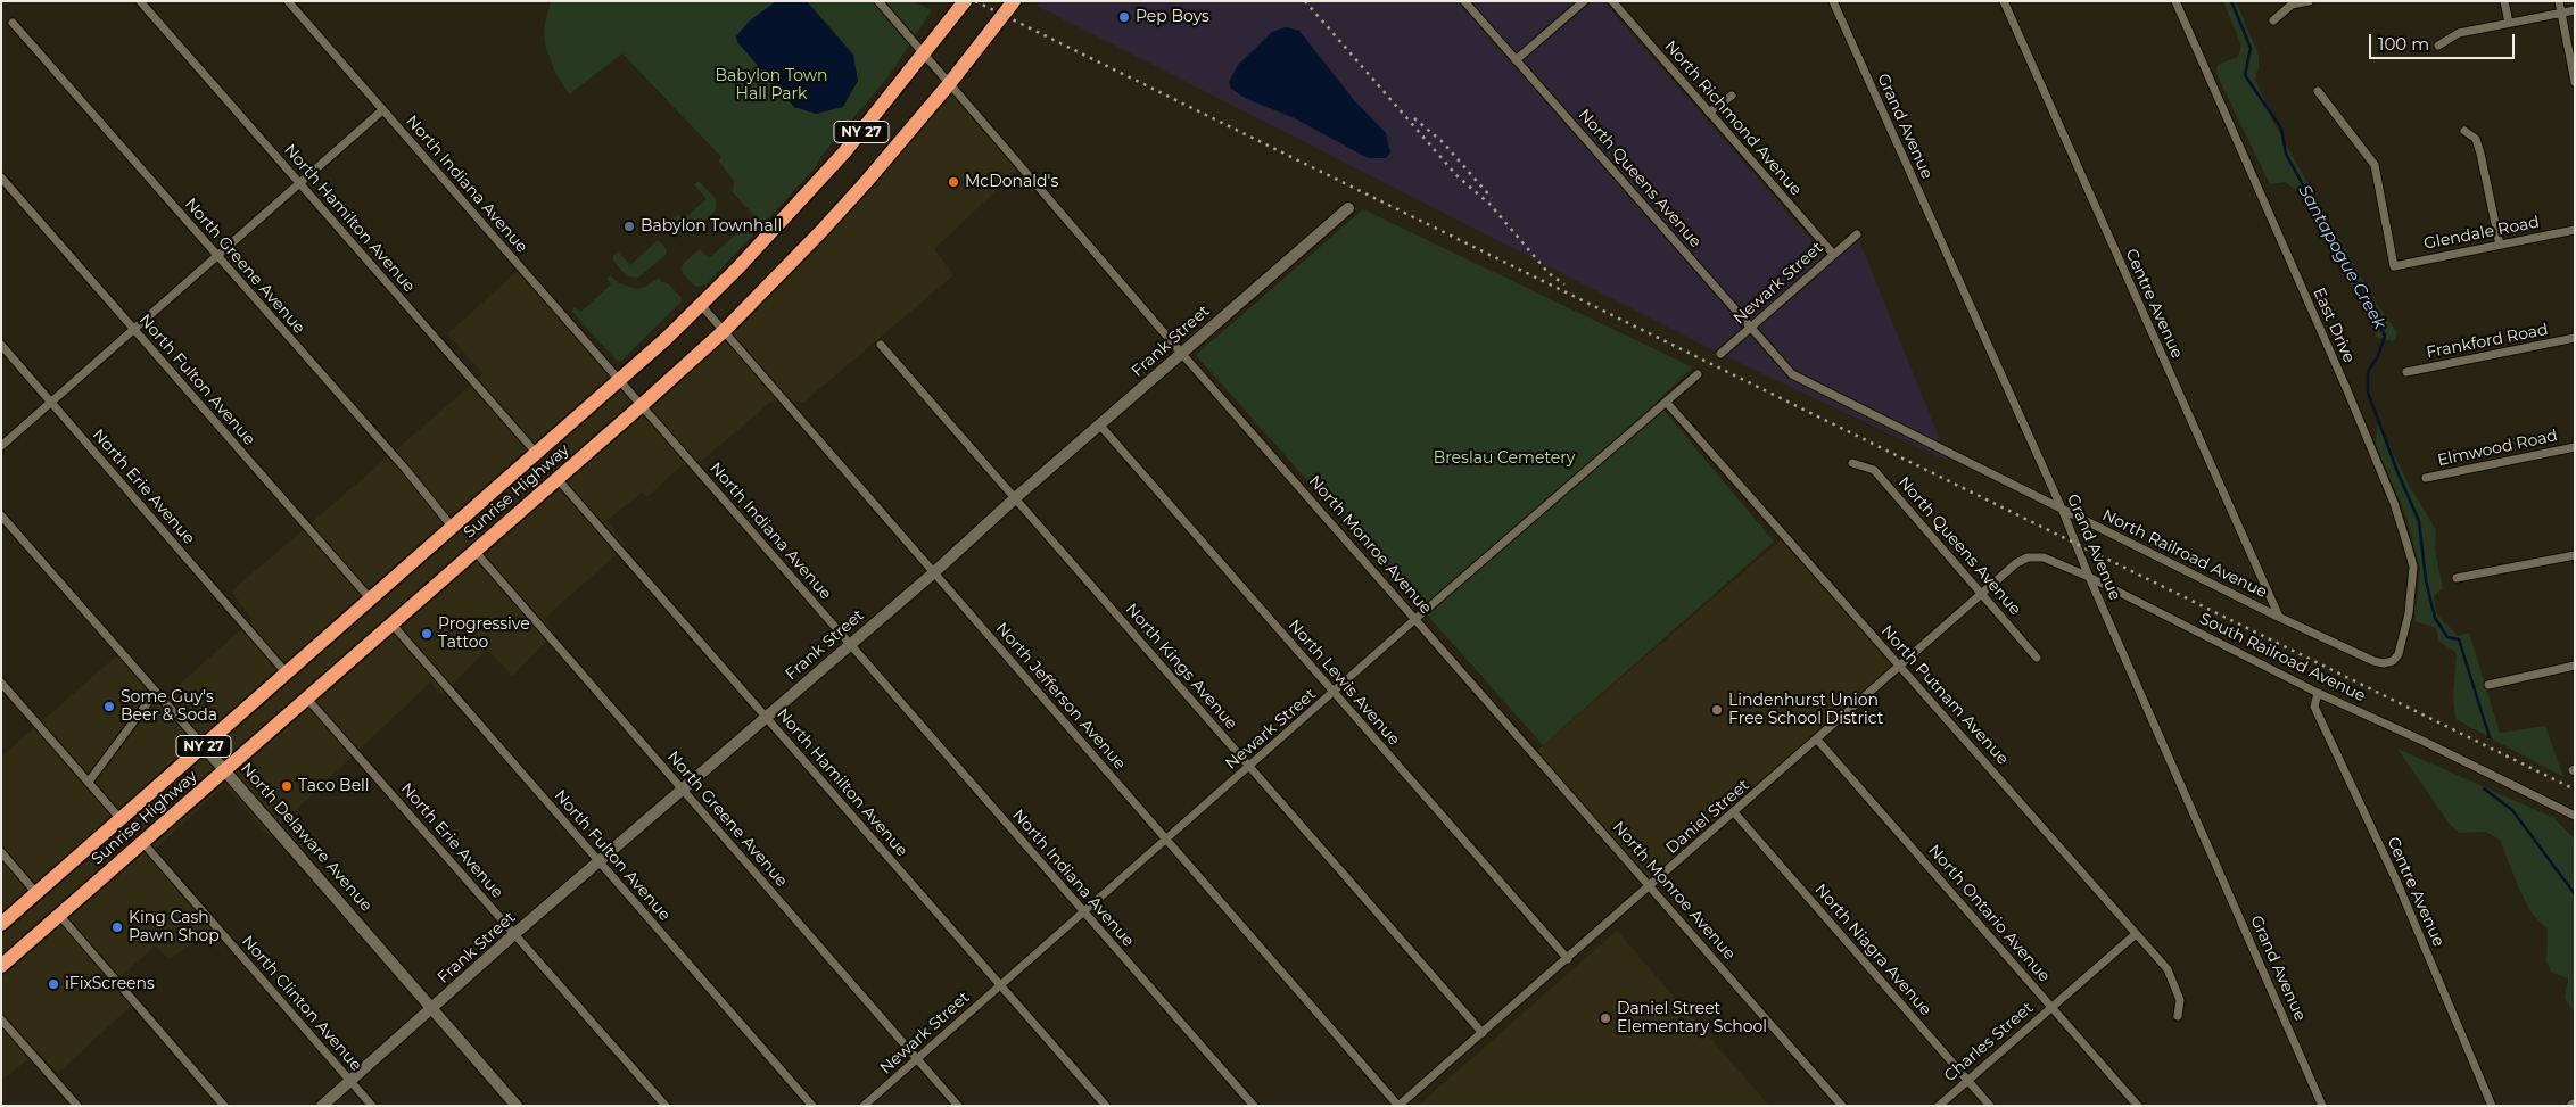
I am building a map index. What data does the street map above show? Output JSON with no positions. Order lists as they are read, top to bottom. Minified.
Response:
{"streets":{"highway":["NY 27","Sunrise Highway"],"street":["North Richmond Avenue","Grand Avenue","North Queens Avenue","North Indiana Avenue","North Hamilton Avenue","Glendale Road","North Greene Avenue","Newark Street","Centre Avenue","East Drive","Frank Street","Frankford Road","North Fulton Avenue","Elmwood Road","North Erie Avenue","North Monroe Avenue","North Railroad Avenue","South Railroad Avenue","North Kings Avenue","North Lewis Avenue","North Putnam Avenue","North Jefferson Avenue","Daniel Street","North Delaware Avenue","North Ontario Avenue","North Niagra Avenue","North Clinton Avenue","Charles Street"]},"crossings":[["North Richmond Avenue","Newark Street"],["Grand Avenue","North Railroad Avenue"],["Grand Avenue","South Railroad Avenue"],["North Queens Avenue","Newark Street"],["North Queens Avenue","North Railroad Avenue"],["North Queens Avenue","South Railroad Avenue"],["North Queens Avenue","Daniel Street"],["North Indiana Avenue","Newark Street"],["North Indiana Avenue","Frank Street"],["North Indiana Avenue","Sunrise Highway"],["North Hamilton Avenue","Newark Street"],["North Hamilton Avenue","Frank Street"],["North Hamilton Avenue","Sunrise Highway"],["North Greene Avenue","Newark Street"],["North Greene Avenue","Frank Street"],["North Greene Avenue","Sunrise Highway"],["Newark Street","North Monroe Avenue"],["Newark Street","North Kings Avenue"],["Newark Street","North Lewis Avenue"],["Newark Street","North Putnam Avenue"],["Newark Street","North Jefferson Avenue"],["Centre Avenue","North Railroad Avenue"],["Centre Avenue","South Railroad Avenue"],["East Drive","North Railroad Avenue"],["Frank Street","North Fulton Avenue"],["Frank Street","North Erie Avenue"],["Frank Street","North Monroe Avenue"],["Frank Street","North Kings Avenue"],["Frank Street","North Lewis Avenue"],["Frank Street","North Jefferson Avenue"],["Frank Street","North Delaware Avenue"],["Frank Street","North Clinton Avenue"],["North Fulton Avenue","Sunrise Highway"],["North Erie Avenue","Sunrise Highway"],["Sunrise Highway","North Monroe Avenue"],["Sunrise Highway","North Jefferson Avenue"],["Sunrise Highway","North Delaware Avenue"],["Sunrise Highway","North Clinton Avenue"],["North Monroe Avenue","Daniel Street"],["South Railroad Avenue","Daniel Street"],["North Kings Avenue","Daniel Street"],["North Lewis Avenue","Daniel Street"],["North Putnam Avenue","Daniel Street"],["North Putnam Avenue","Charles Street"],["North Jefferson Avenue","Daniel Street"],["Daniel Street","North Ontario Avenue"],["Daniel Street","North Niagra Avenue"],["North Ontario Avenue","Charles Street"],["North Niagra Avenue","Charles Street"]],"water":["Santapogue Creek"],"parks":["Babylon Town Hall Park","Breslau Cemetery"],"places":["Pep Boys","McDonald's","Babylon Townhall","Progressive Tattoo","Some Guy's Beer & Soda","Lindenhurst Union Free School District","Taco Bell","King Cash Pawn Shop","iFixScreens","Daniel Street Elementary School"],"scale_bar":"100 m"}
